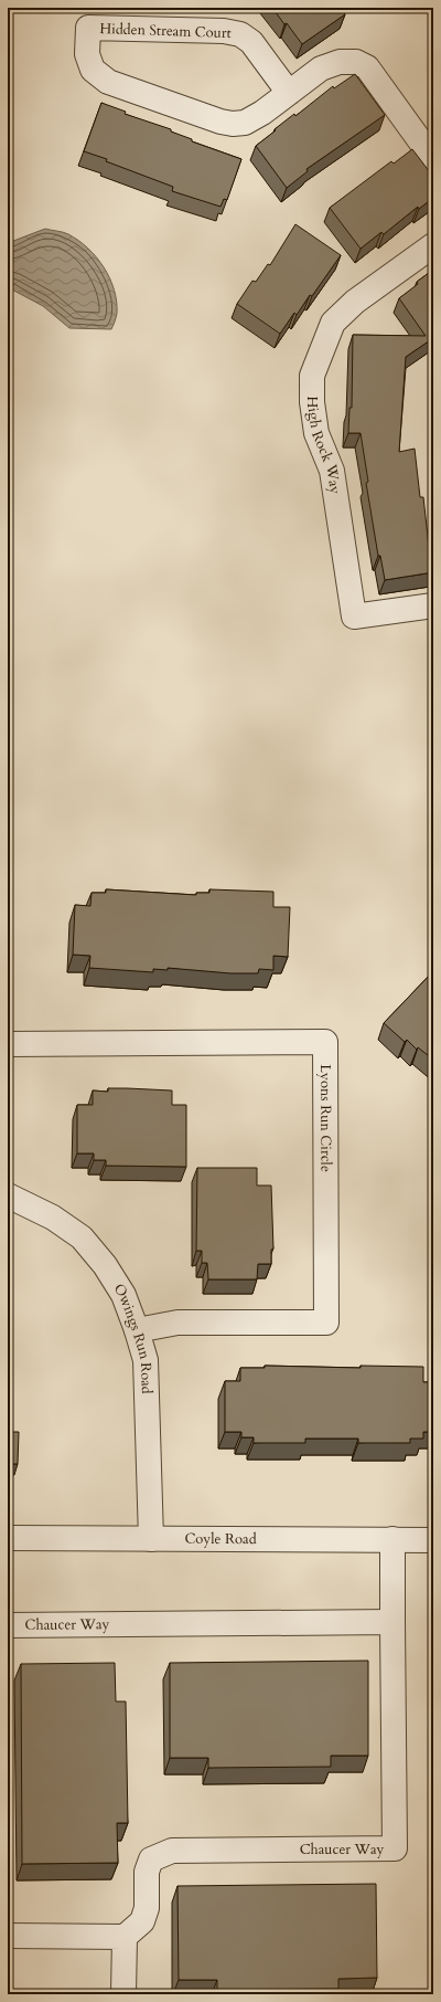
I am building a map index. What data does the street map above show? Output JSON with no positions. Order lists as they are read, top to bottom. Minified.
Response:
{"streets":{"street":["Hidden Stream Court","High Rock Way","Lyons Run Circle","Owings Run Road","Coyle Road","Chaucer Way"]},"crossings":[["Lyons Run Circle","Owings Run Road"],["Owings Run Road","Coyle Road"],["Coyle Road","Chaucer Way"]]}
